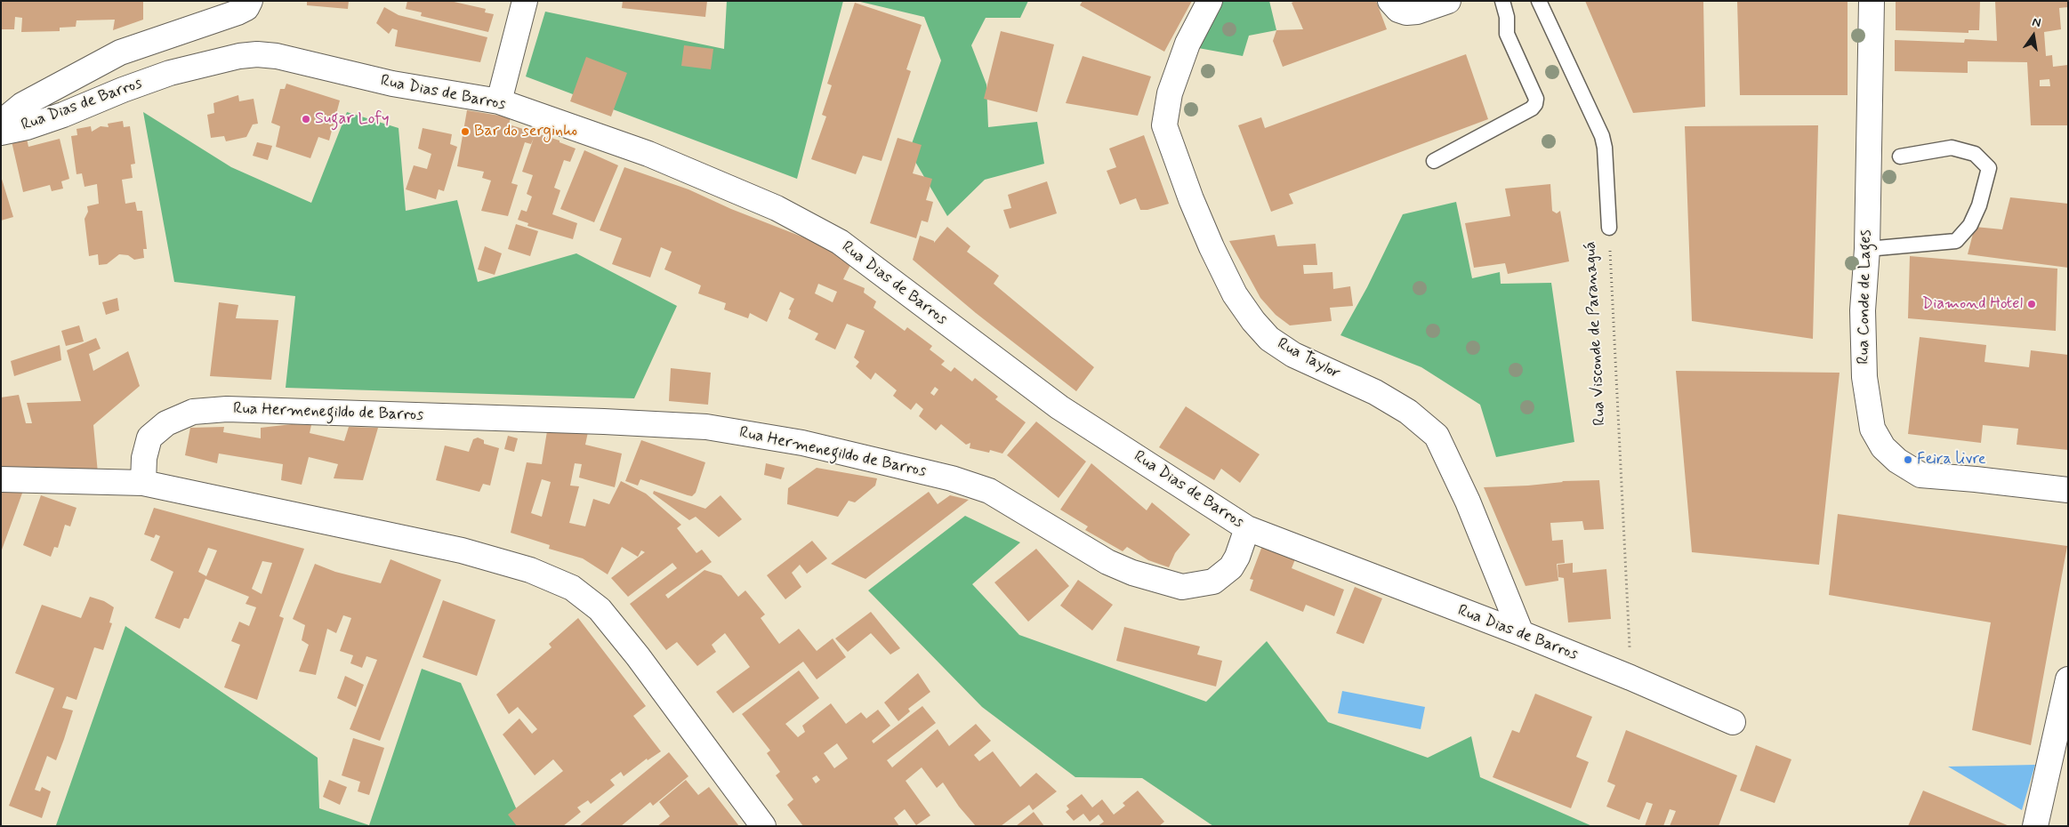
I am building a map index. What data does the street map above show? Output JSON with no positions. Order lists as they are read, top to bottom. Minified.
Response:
{"streets":{"street":["Rua Dias de Barros","Rua Conde de Lages","Rua Taylor","Rua Hermenegildo de Barros"],"lane":["Rua Visconde de Paranaguá"]},"crossings":[["Rua Dias de Barros","Rua Visconde de Paranaguá"],["Rua Dias de Barros","Rua Taylor"],["Rua Dias de Barros","Rua Hermenegildo de Barros"]],"places":["Sugar Lofy","Bar do serginho","Diamond Hotel","Feira livre"],"north":"top"}
